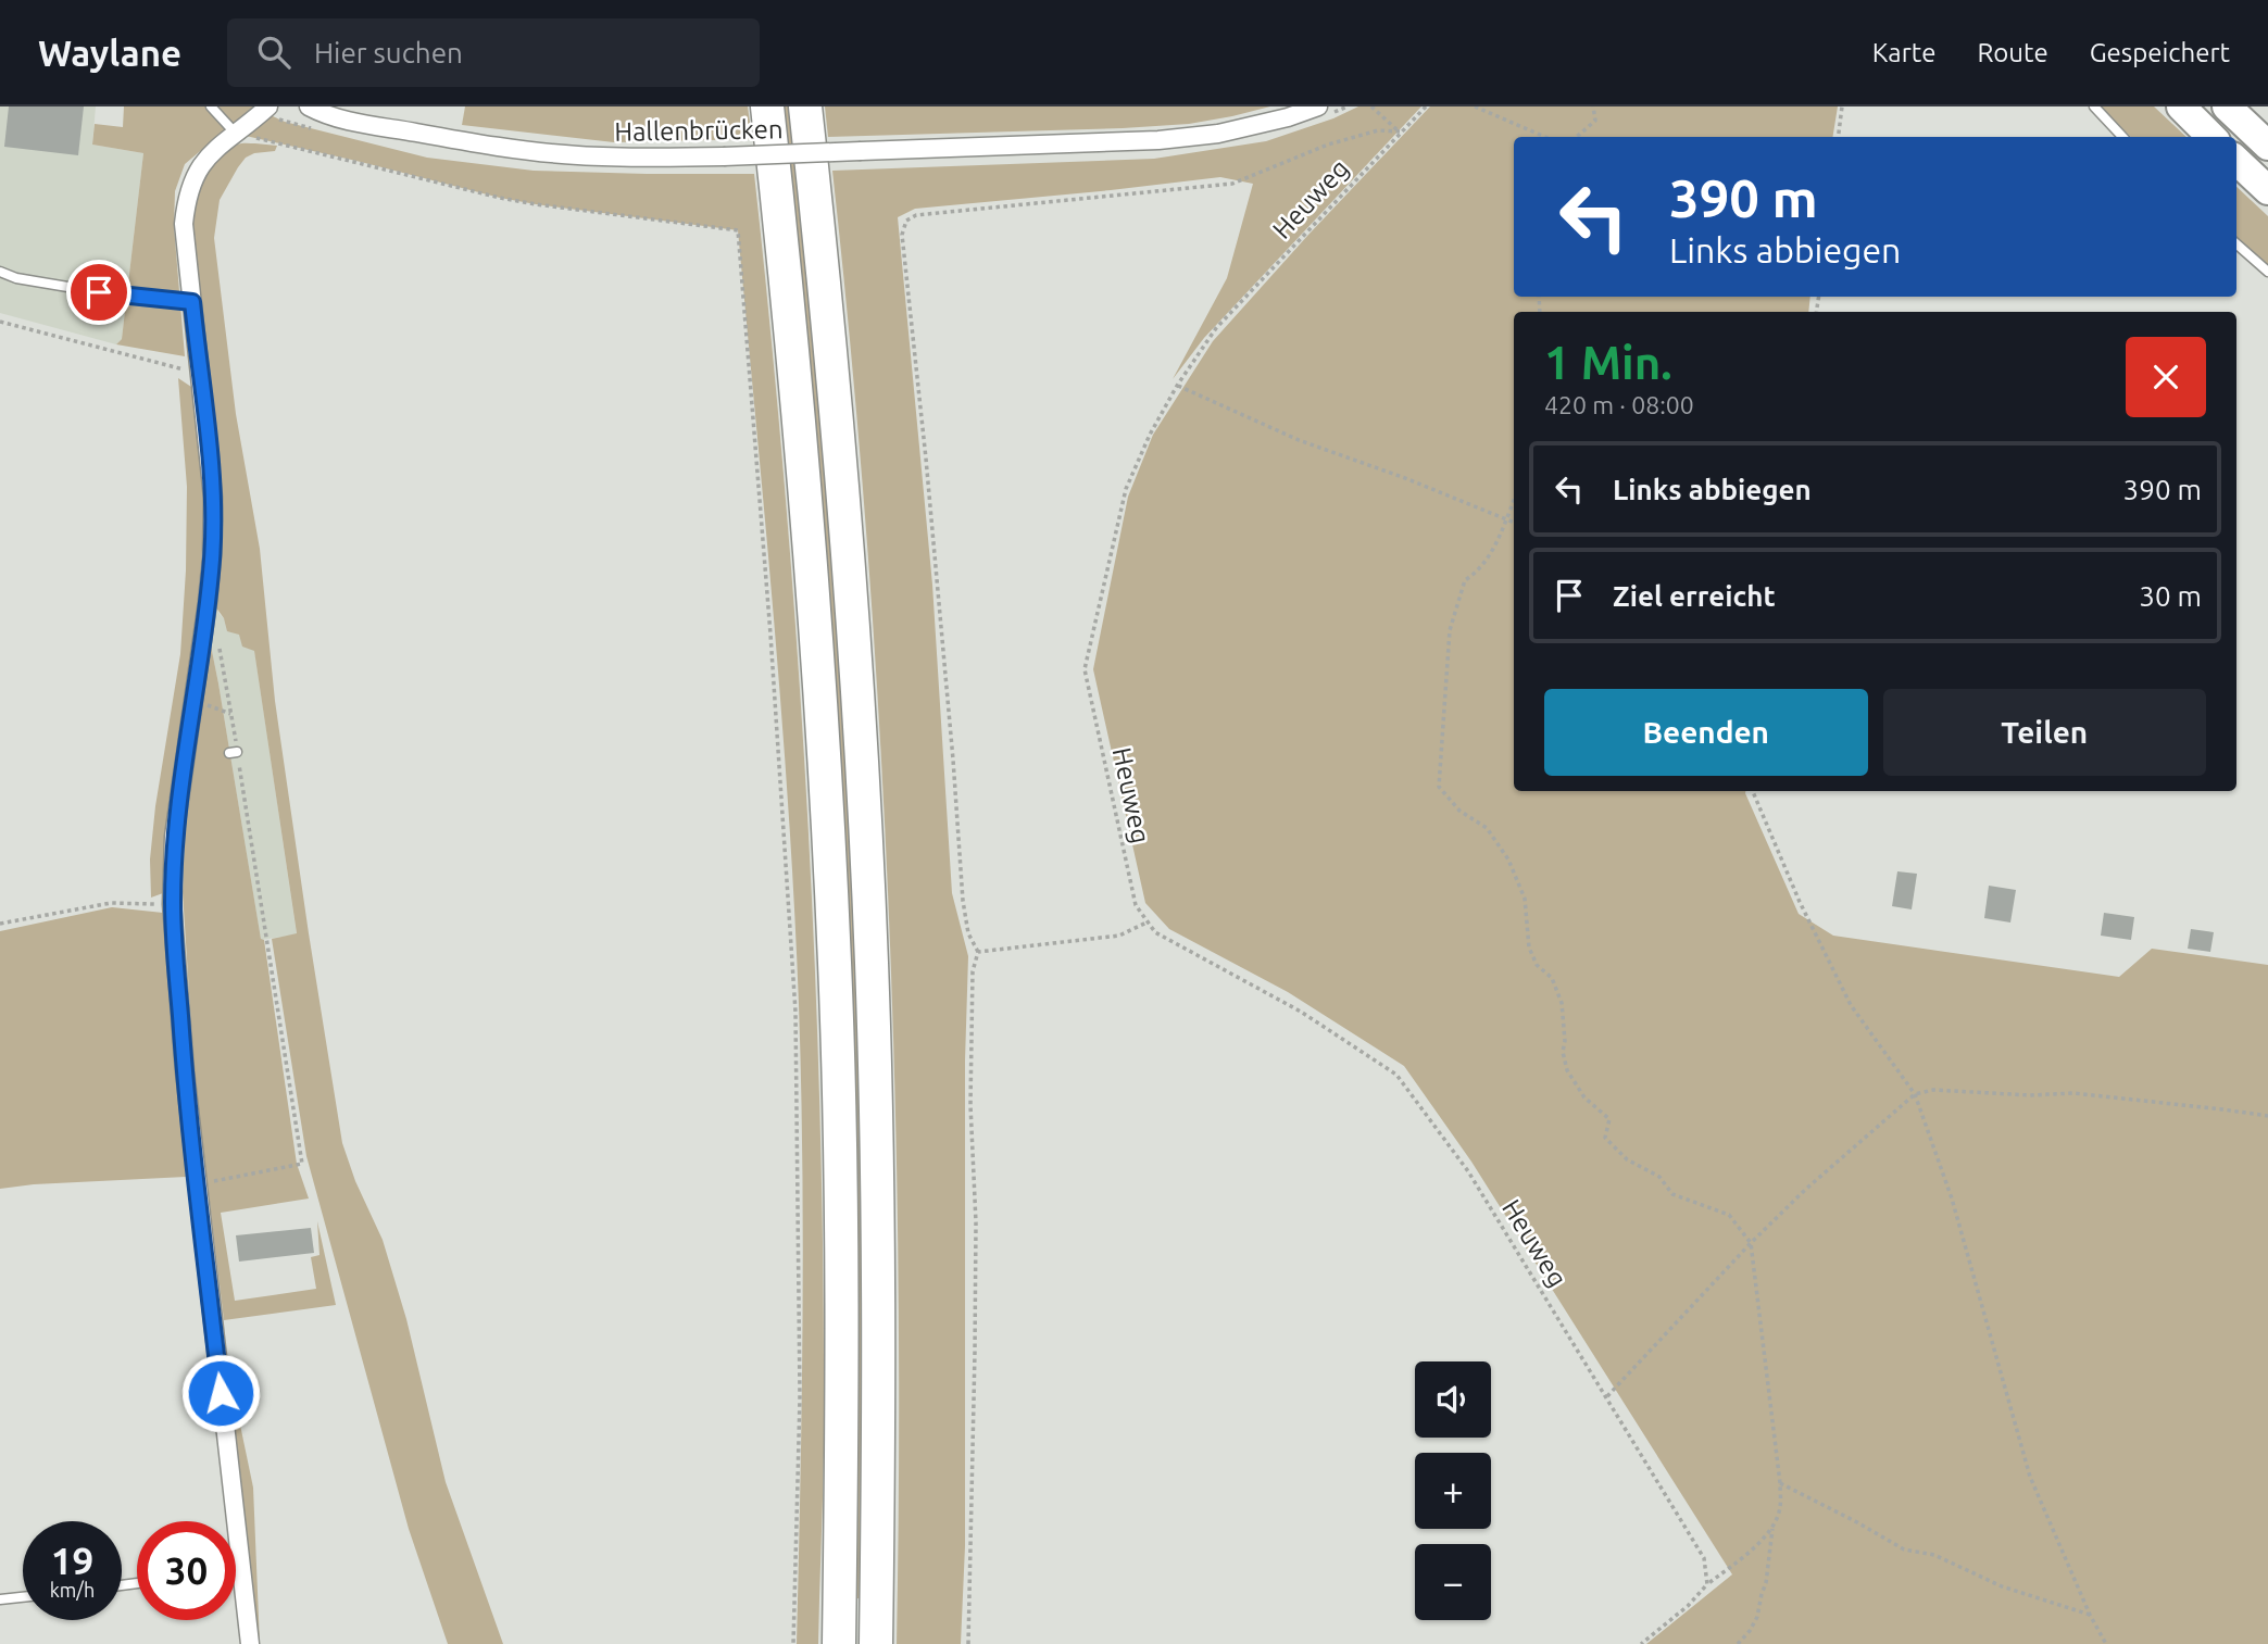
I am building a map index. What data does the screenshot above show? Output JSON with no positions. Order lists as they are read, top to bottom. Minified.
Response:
{"streets":{"street":["Hallenbrücken"],"path":["Heuweg"]},"page":{"header":"Waylane","search":"Hier suchen","nav":["Karte","Route","Gespeichert"],"turn":["390 m","Links abbiegen"],"heading":["1 Min.","420 m · 08:00"],"list":[{"name":"Links abbiegen","value":"390 m"},{"name":"Ziel erreicht","value":"30 m"}],"buttons":["Beenden","Teilen"],"map_buttons":["+","−"],"speed":"19 km/h","limit":"30"}}
